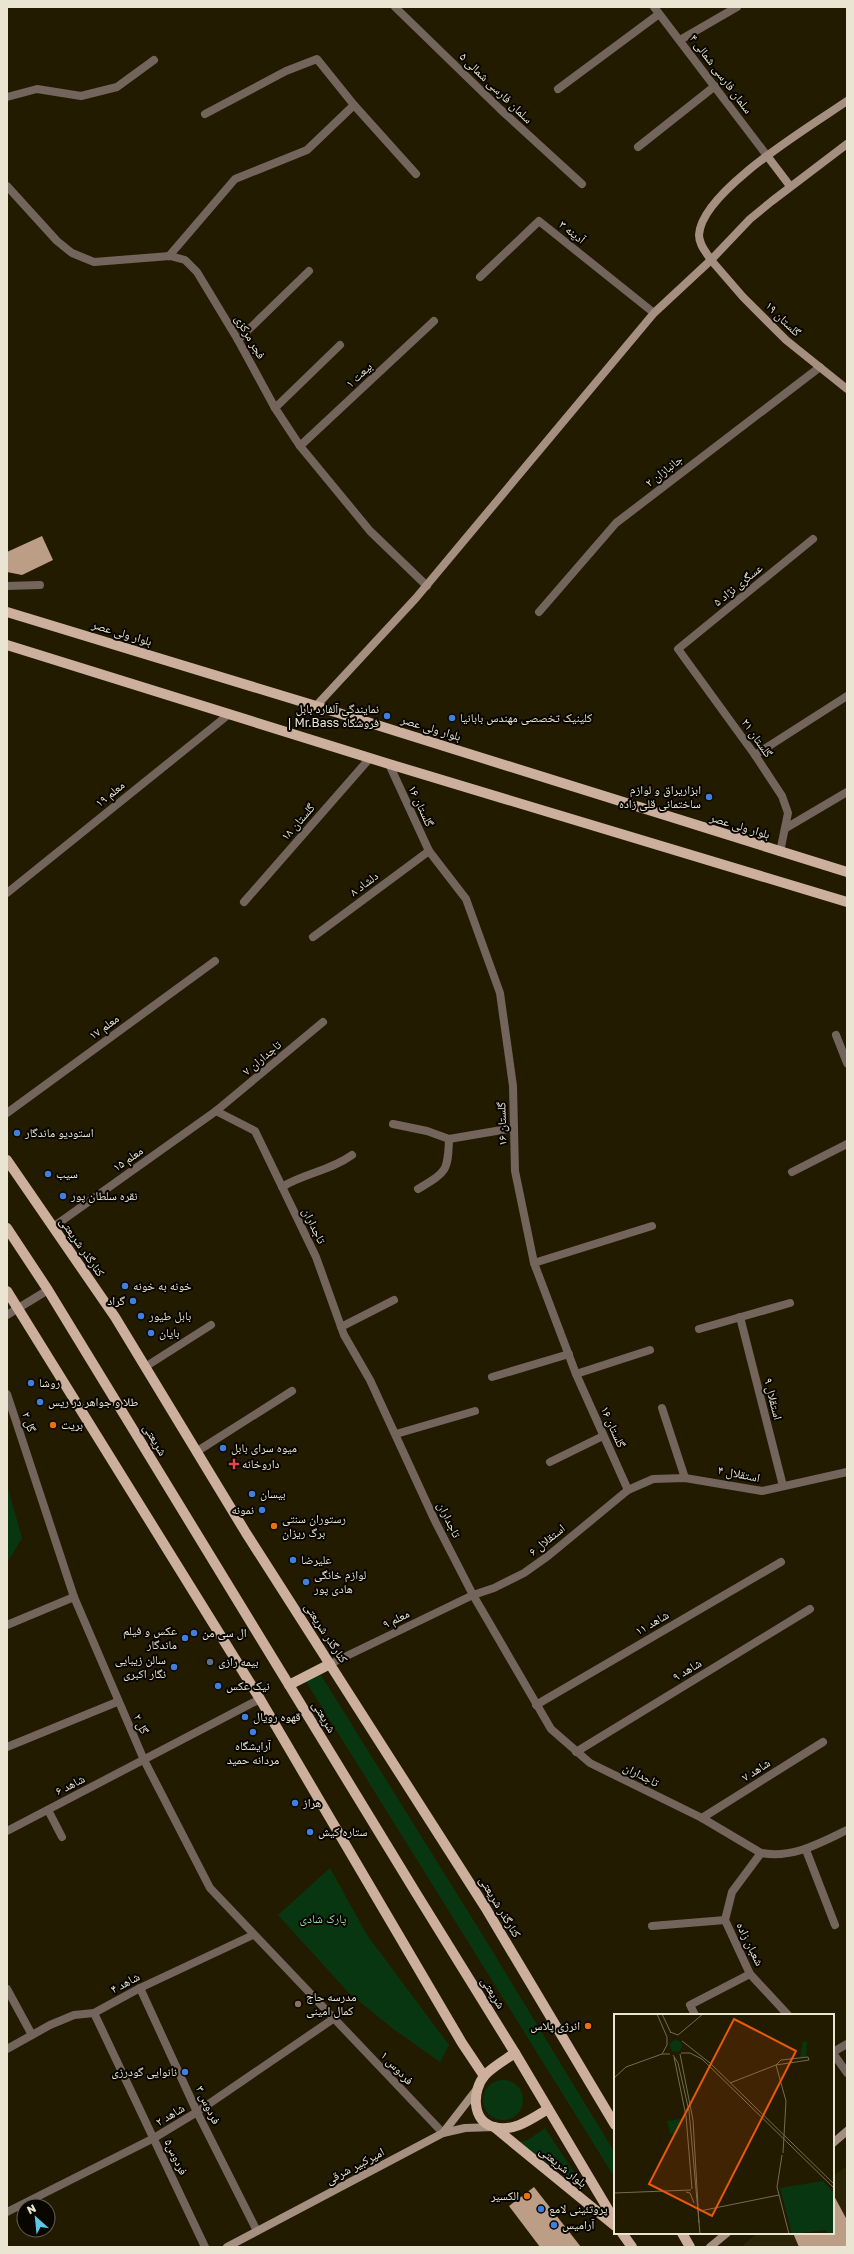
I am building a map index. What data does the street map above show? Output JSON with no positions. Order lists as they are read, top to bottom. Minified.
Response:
{"streets":{"main road":["گلستان ۱۹","بلوار ولی عصر","کنارگذر شریعتی","شریعتی","امیرکبیر شرقی","بلوار شریعتی"],"street":["سلمان فارسی شمالی ۴","سلمان فارسی شمالی ۵","آدینه ۳","فجر مرکزی","بیعت ۱","جانبازان ۲","عسگری نژاد ۵","گلستان ۲۱","معلم ۱۹","گلستان ۱۶","گلستان ۱۸","دلشاد ۸","معلم ۱۷","تاجداران ۷","معلم ۱۵","تاجداران","استقلال ۹","گل ۲","استقلال ۴","استقلال ۶","معلم ۹","شاهد ۱۱","شاهد ۹","شاهد ۷","شاهد ۶","شعبان زاده","شاهد ۴","فردوس ۱","فردوس ۳","شاهد ۲","فردوس۵"]},"crossings":[["سلمان فارسی شمالی ۴","گلستان ۱۹"],["گلستان ۱۹","جانبازان ۲"],["فجر مرکزی","بیعت ۱"],["عسگری نژاد ۵","گلستان ۲۱"],["بلوار ولی عصر","گلستان ۲۱"],["گلستان ۱۶","دلشاد ۸"],["گلستان ۱۶","استقلال ۴"],["گلستان ۱۶","استقلال ۶"],["تاجداران ۷","معلم ۱۵"],["تاجداران ۷","تاجداران"],["معلم ۱۵","تاجداران"],["معلم ۱۵","کنارگذر شریعتی"],["تاجداران","استقلال ۶"],["تاجداران","معلم ۹"],["تاجداران","شاهد ۱۱"],["تاجداران","شاهد ۹"],["تاجداران","شاهد ۷"],["تاجداران","شعبان زاده"],["کنارگذر شریعتی","معلم ۹"],["استقلال ۹","استقلال ۴"],["گل ۲","شاهد ۶"],["گل ۲","شاهد ۴"],["گل ۲","فردوس ۱"],["گل ۲","شاهد ۲"],["شریعتی","امیرکبیر شرقی"],["شریعتی","بلوار شریعتی"],["استقلال ۴","استقلال ۶"],["استقلال ۶","معلم ۹"],["شاهد ۴","فردوس ۳"],["شاهد ۴","فردوس۵"],["فردوس ۱","شاهد ۲"],["فردوس ۱","امیرکبیر شرقی"],["فردوس ۳","شاهد ۲"],["فردوس ۳","امیرکبیر شرقی"],["شاهد ۲","فردوس۵"],["امیرکبیر شرقی","بلوار شریعتی"]],"parks":["پارک شادی"],"places":{"other":["نمایندگی آلفارد بابل | Mr.Bass فروشگاه","کلینیک تخصصی مهندس بابانیا","ابزاریراق و لوازم ساختمانی قلی زاده","استودیو ماندگار","سیب","نقره سلطان پور","خونه به خونه","گراد","بابل طیور","بایان","روشا","طلا و جواهر در ریس","بریت","میوه سرای بابل","بیسان","نمونه","رستوران سنتی برگ ریزان","علیرضا","لوازم خانگی هادی پور","ال سی من","عکس و فیلم ماندگار","بیمه رازی","سالن زیبایی نگار اکبری","نیک عکس","قهوه رویال","آرایشگاه مردانه حمید","هراز","ستاره کیش","مدرسه حاج کمال امینی","انرژی پلاس","نانوایی گودرزی","الکسیر","پروتئینی لامع","آرامیس"],"health":["داروخانه"]},"north":"top left"}
